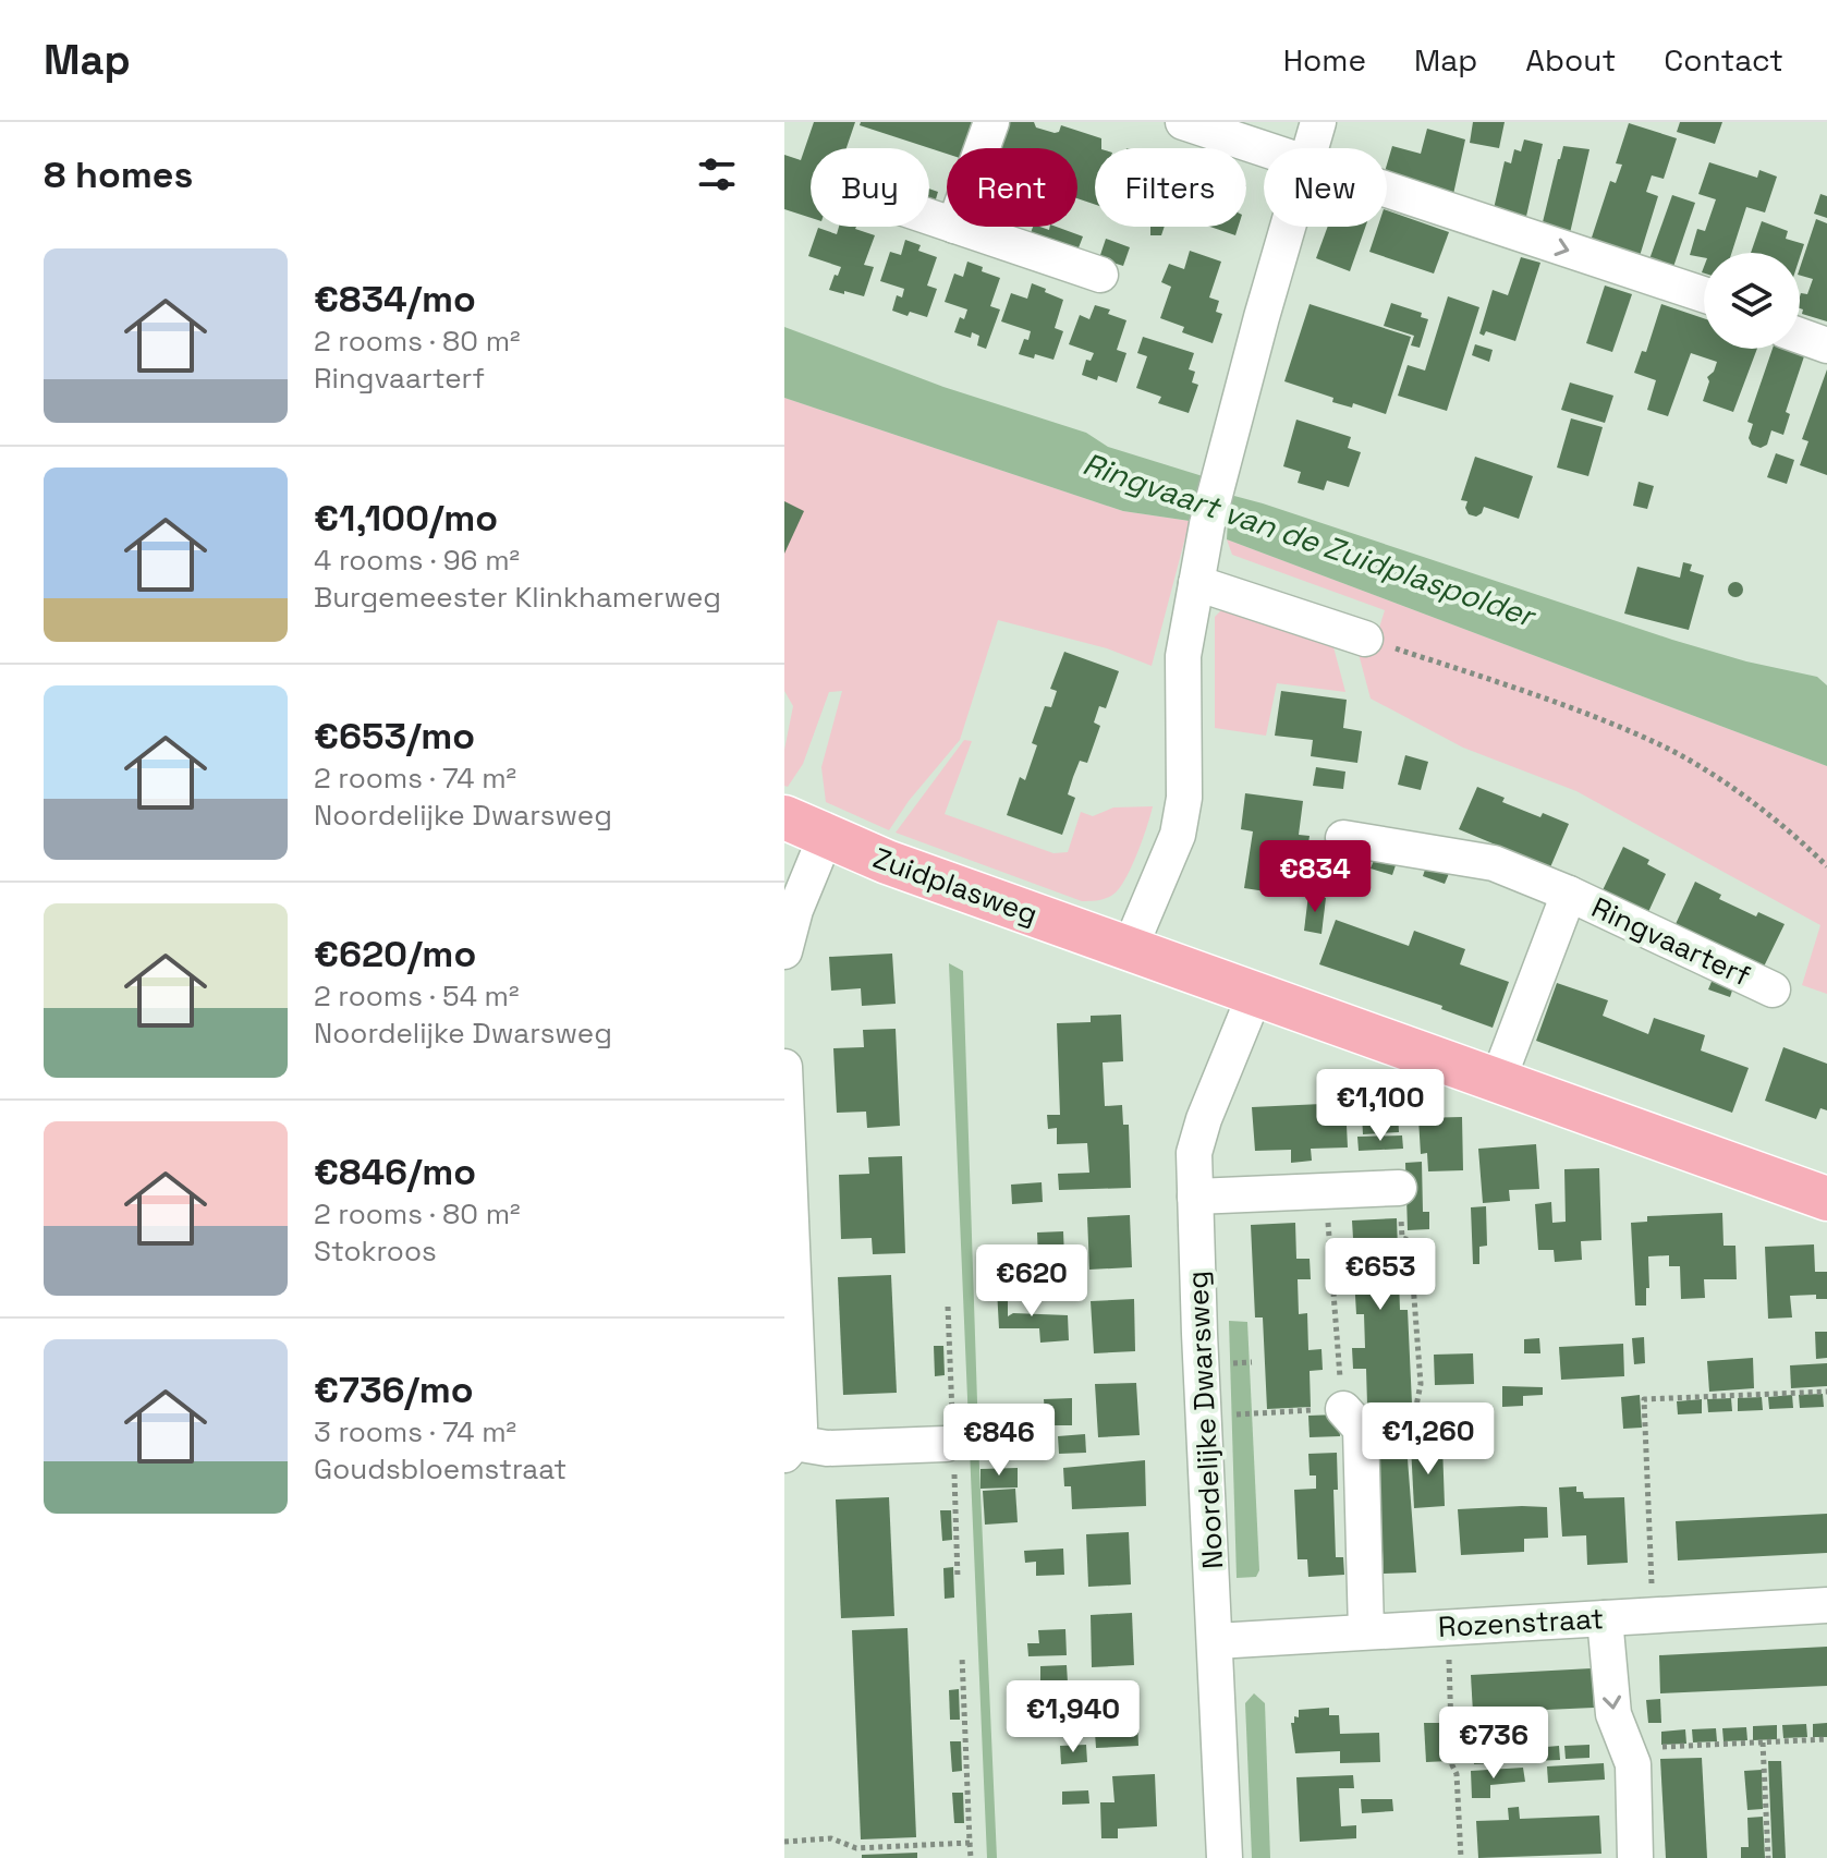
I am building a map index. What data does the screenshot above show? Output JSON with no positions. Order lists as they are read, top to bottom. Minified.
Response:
{"streets":{"main road":["Zuidplasweg"],"street":["Ringvaarterf","Noordelijke Dwarsweg","Rozenstraat"]},"crossings":[["Zuidplasweg","Ringvaarterf"],["Zuidplasweg","Noordelijke Dwarsweg"],["Noordelijke Dwarsweg","Rozenstraat"]],"water":["Ringvaart van de Zuidplaspolder"],"page":{"header":"Map","nav":["Home","Map","About","Contact"],"heading":"8 homes","chip":["Buy","Rent","Filters","New"],"list":[{"name":"€834/mo","note":"2 rooms · 80 m² · Ringvaarterf"},{"name":"€1,100/mo","note":"4 rooms · 96 m² · Burgemeester Klinkhamerweg"},{"name":"€653/mo","note":"2 rooms · 74 m² · Noordelijke Dwarsweg"},{"name":"€620/mo","note":"2 rooms · 54 m² · Noordelijke Dwarsweg"},{"name":"€846/mo","note":"2 rooms · 80 m² · Stokroos"},{"name":"€736/mo","note":"3 rooms · 74 m² · Goudsbloemstraat"}],"price":["€834","€1,100","€653","€620","€1,260","€846","€1,940","€736"]}}
